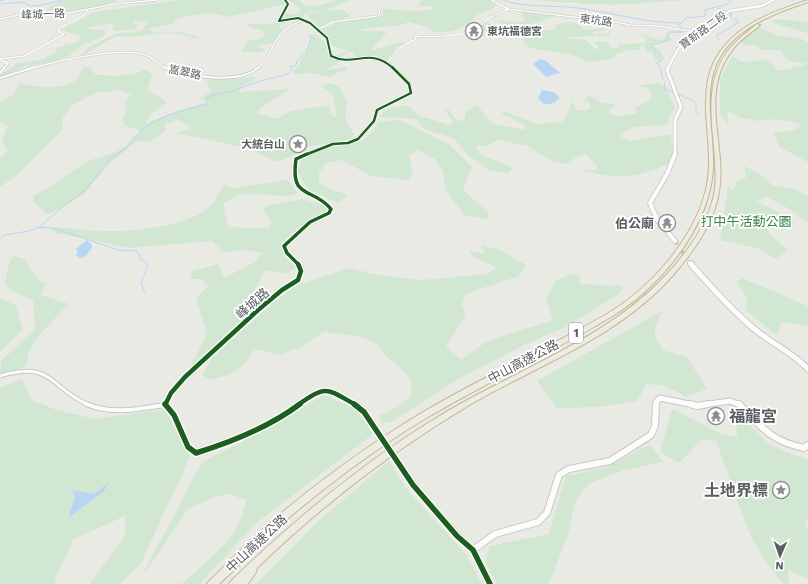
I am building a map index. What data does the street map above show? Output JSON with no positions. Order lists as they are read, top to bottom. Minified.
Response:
{"streets":{"highway":["1","中山高速公路"],"street":["峰城一路","東坑路","寶新路二段","嵩翠路","峰城路"]},"crossings":[["東坑路","寶新路二段"],["嵩翠路","峰城路"]],"parks":["打中午活動公園"],"places":{"temple":["東坑福德宮","伯公廟","福龍宮"],"place":["大統台山","土地界標"]},"north":"bottom"}
